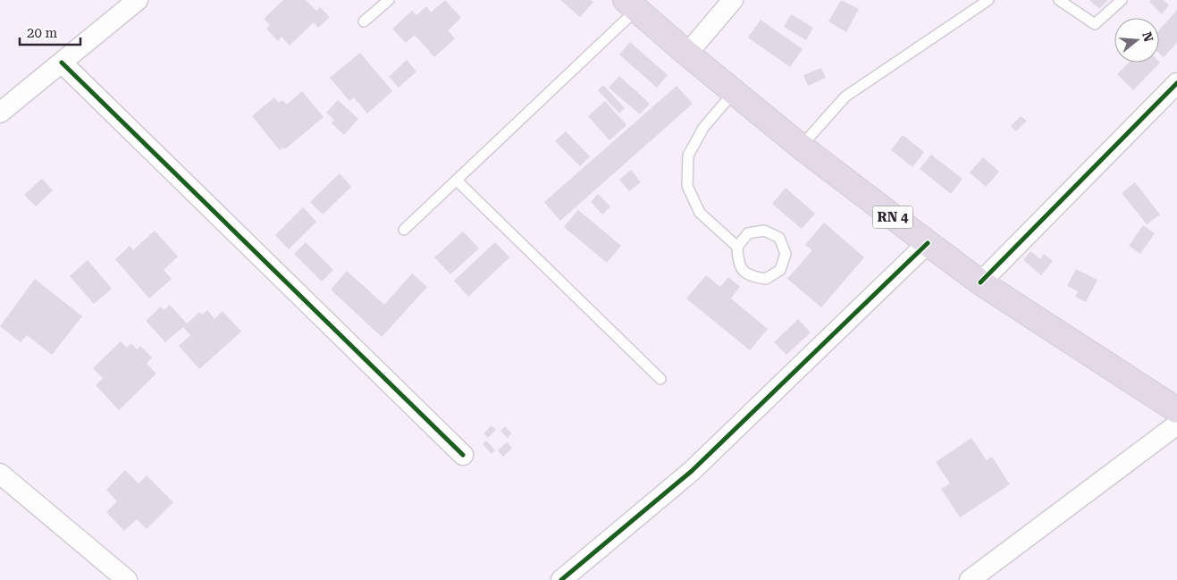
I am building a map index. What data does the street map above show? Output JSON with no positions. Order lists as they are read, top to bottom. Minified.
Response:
{"streets":{"highway":["RN 4"]},"scale_bar":"20 m","north":"right"}
